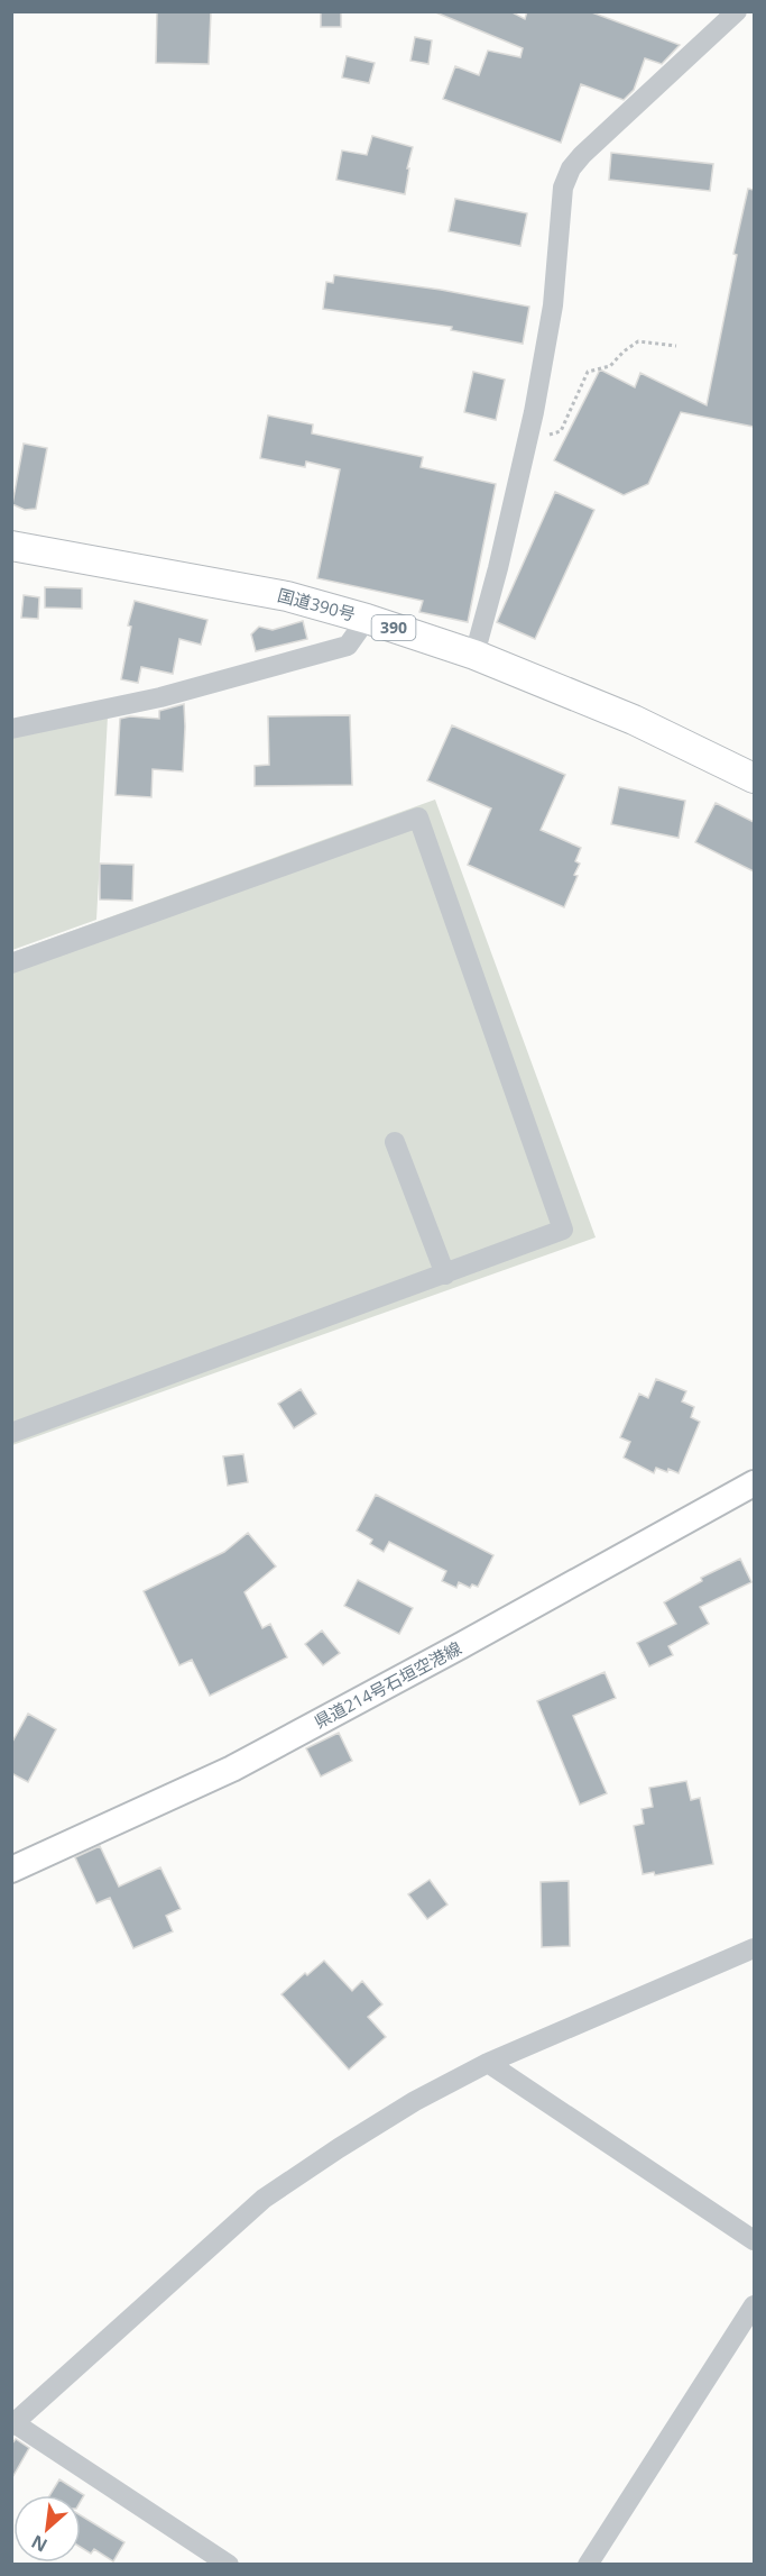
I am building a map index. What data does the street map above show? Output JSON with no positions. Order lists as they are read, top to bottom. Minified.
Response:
{"streets":{"highway":["国道390号","390"],"main road":["県道214号石垣空港線"]},"north":"bottom left"}
